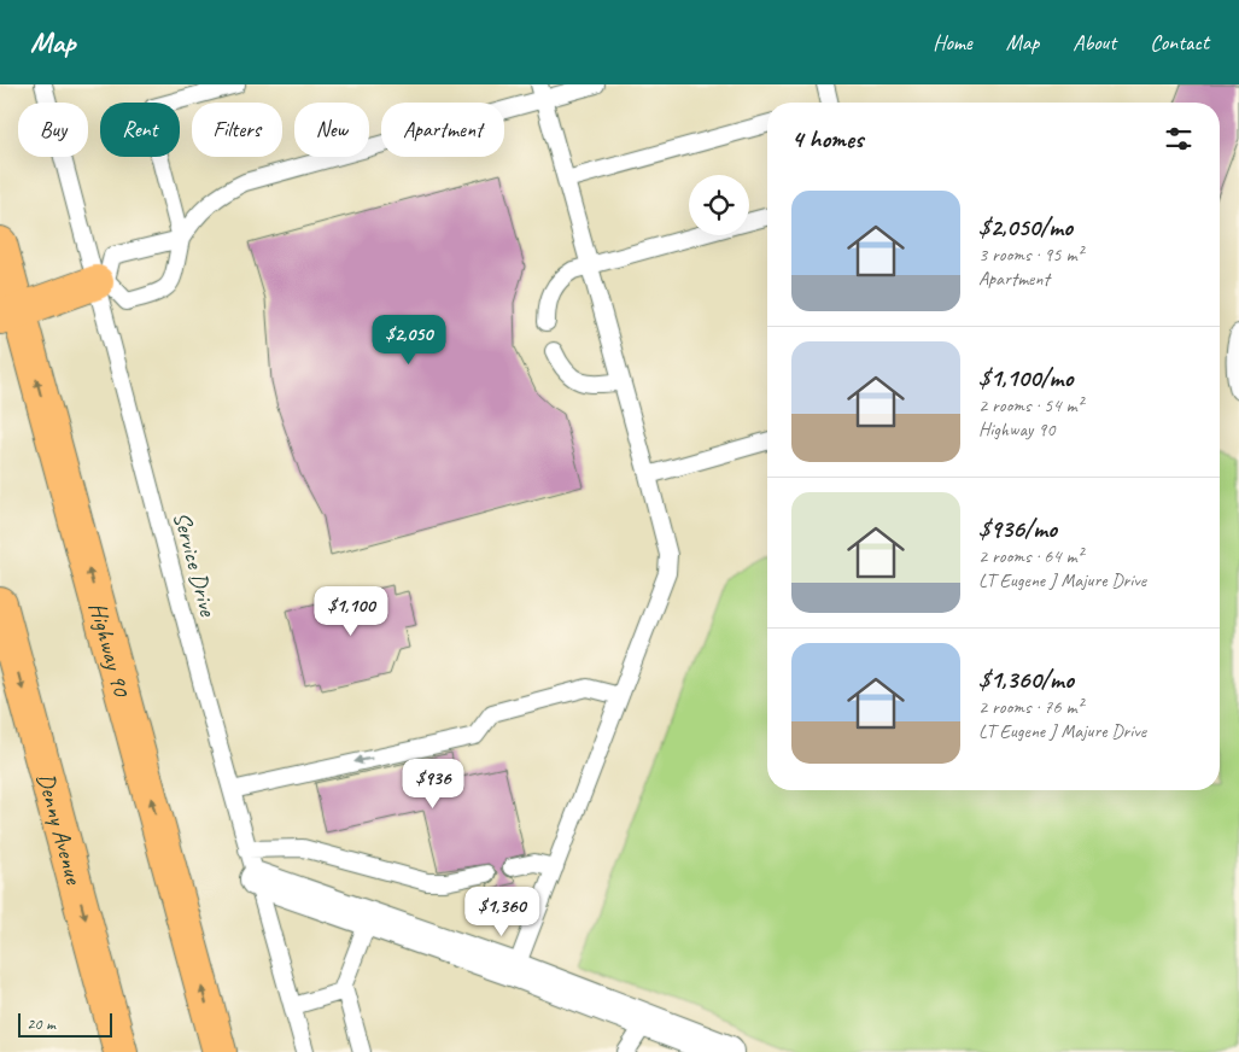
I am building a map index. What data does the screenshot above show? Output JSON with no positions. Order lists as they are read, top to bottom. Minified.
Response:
{"streets":{"main road":["Highway 90","Denny Avenue"],"lane":["Service Drive"]},"one_way":["Highway 90","Denny Avenue"],"scale_bar":"20 m","page":{"header":"Map","nav":["Home","Map","About","Contact"],"chip":["Buy","Rent","Filters","New","Apartment"],"heading":"4 homes","list":[{"name":"$2,050/mo","note":"3 rooms · 95 m² · Apartment"},{"name":"$1,100/mo","note":"2 rooms · 54 m² · Highway 90"},{"name":"$936/mo","note":"2 rooms · 64 m² · LT Eugene J Majure Drive"},{"name":"$1,360/mo","note":"2 rooms · 76 m² · LT Eugene J Majure Drive"}],"price":["$2,050","$1,100","$936","$1,360"],"scale":"20 m"}}
